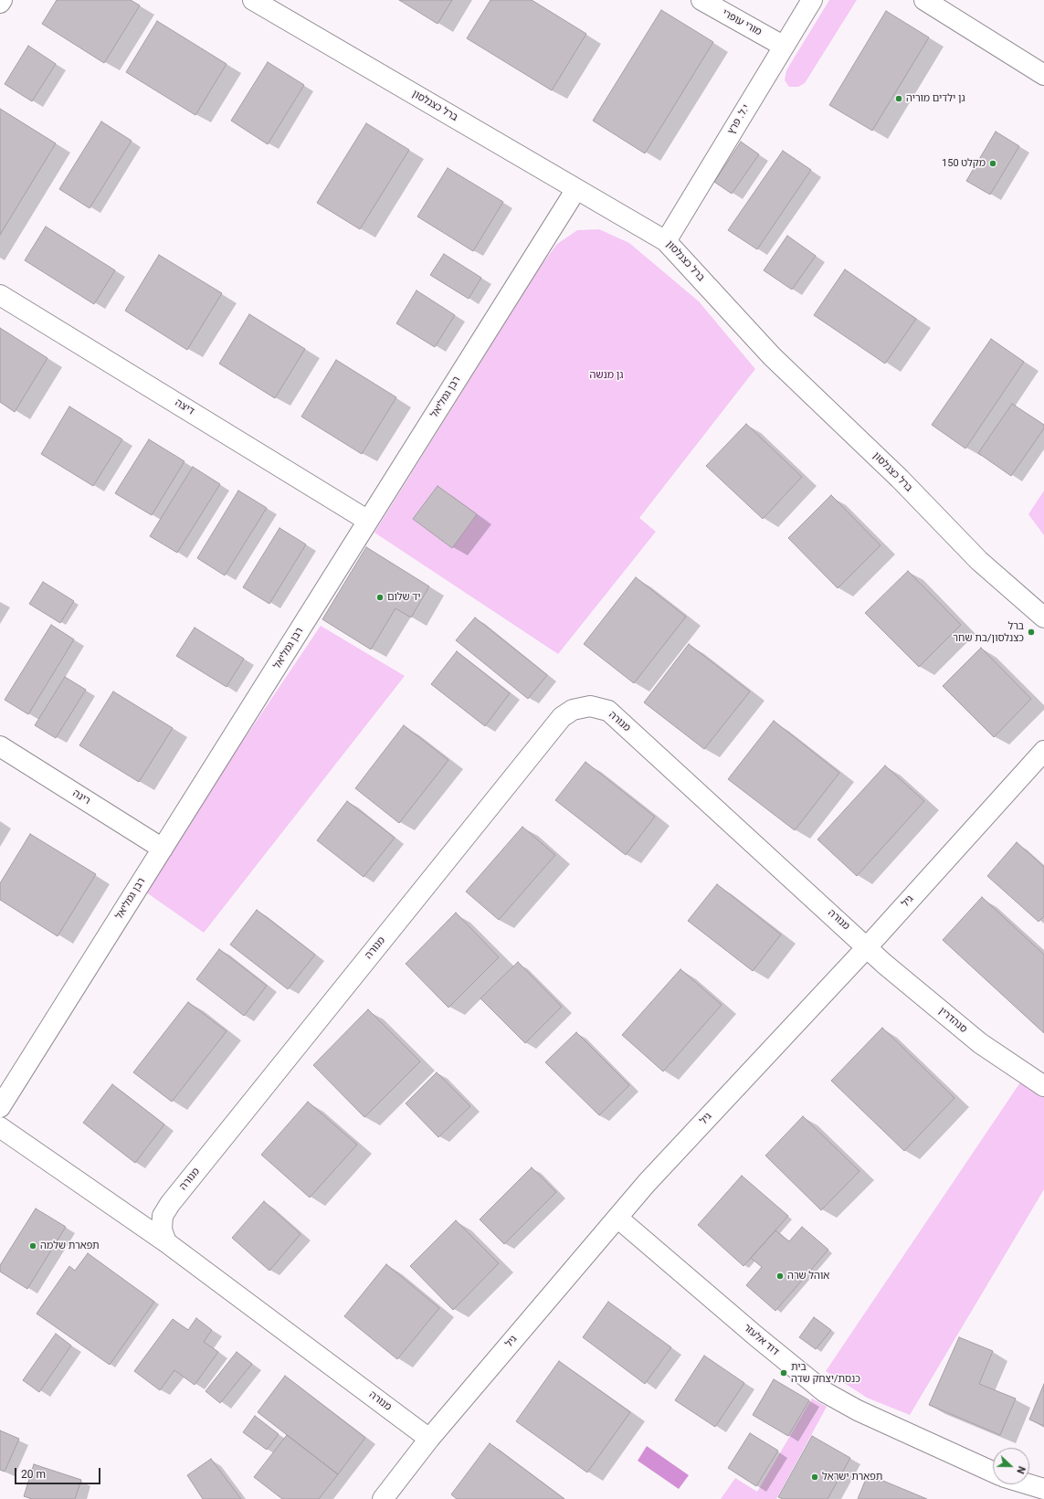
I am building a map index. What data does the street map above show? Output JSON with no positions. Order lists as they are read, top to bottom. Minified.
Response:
{"streets":{"street":["מורי עופרי","ברל כצנלסון","י.ל. פרץ","רבן גמליאל","דיצה","מנורה","רינה","גיל","סנהדרין","דוד אלעזר"]},"crossings":[["מורי עופרי","י.ל. פרץ"],["ברל כצנלסון","י.ל. פרץ"],["ברל כצנלסון","רבן גמליאל"],["רבן גמליאל","דיצה"],["רבן גמליאל","רינה"],["מנורה","גיל"],["מנורה","סנהדרין"],["גיל","סנהדרין"],["גיל","דוד אלעזר"]],"parks":["גן מנשה"],"places":["גן ילדים מוריה","מקלט 150","יד שלום","ברל כצנלסון/בת שחר","תפארת שלמה","אוהל שרה","בית כנסת/יצחק שדה","תפארת ישראל"],"scale_bar":"20 m","north":"right"}
